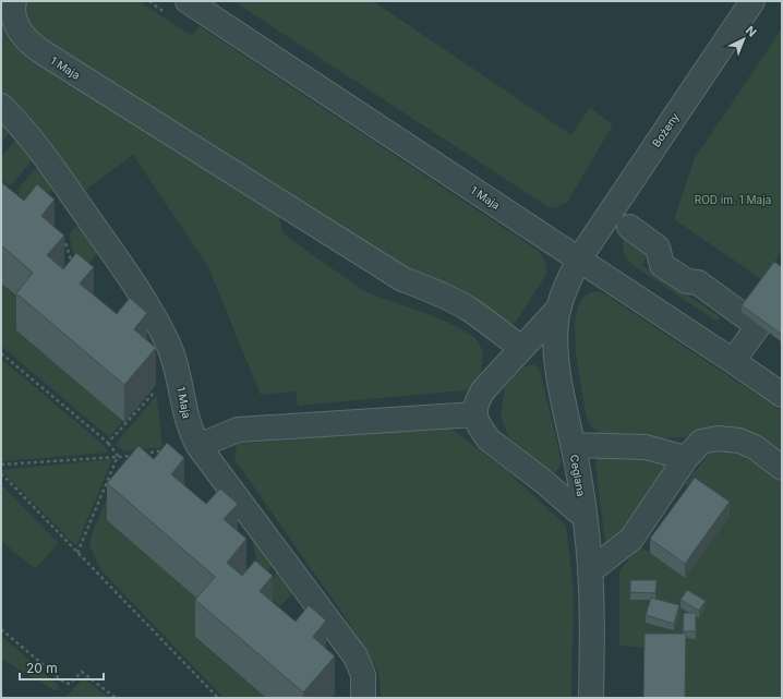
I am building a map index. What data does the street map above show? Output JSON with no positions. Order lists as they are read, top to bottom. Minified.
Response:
{"streets":{"street":["1 Maja","Bożeny","Ceglana"]},"crossings":[["1 Maja","Bożeny"],["1 Maja","Ceglana"],["Bożeny","Ceglana"]],"parks":["ROD im. 1 Maja"],"scale_bar":"20 m","north":"top right"}
